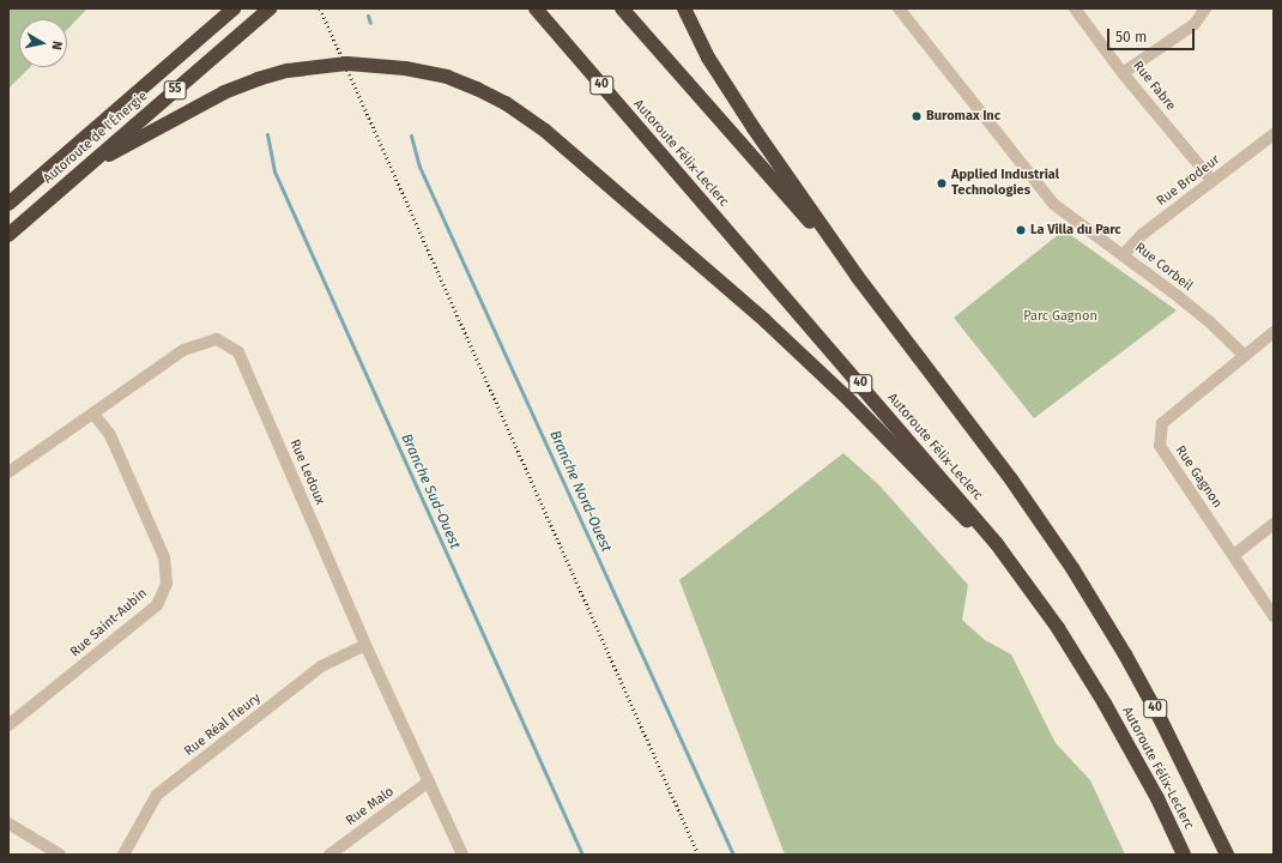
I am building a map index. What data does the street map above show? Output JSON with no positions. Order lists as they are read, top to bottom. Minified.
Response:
{"streets":{"highway":["40","55","Autoroute de l'Énergie","Autoroute Félix-Leclerc"],"street":["Rue Fabre","Rue Brodeur","Rue Corbeil","Rue Ledoux","Rue Gagnon","Rue Saint-Aubin","Rue Réal Fleury","Rue Malo"]},"crossings":[["Rue Fabre","Rue Brodeur"],["Rue Brodeur","Rue Corbeil"],["Rue Corbeil","Rue Gagnon"],["Rue Ledoux","Rue Saint-Aubin"],["Rue Ledoux","Rue Réal Fleury"],["Rue Ledoux","Rue Malo"]],"water":["Branche Sud-Ouest","Branche Nord-Ouest"],"parks":["Parc Gagnon"],"places":["Buromax Inc","Applied Industrial Technologies","La Villa du Parc"],"scale_bar":"50 m","north":"right"}
